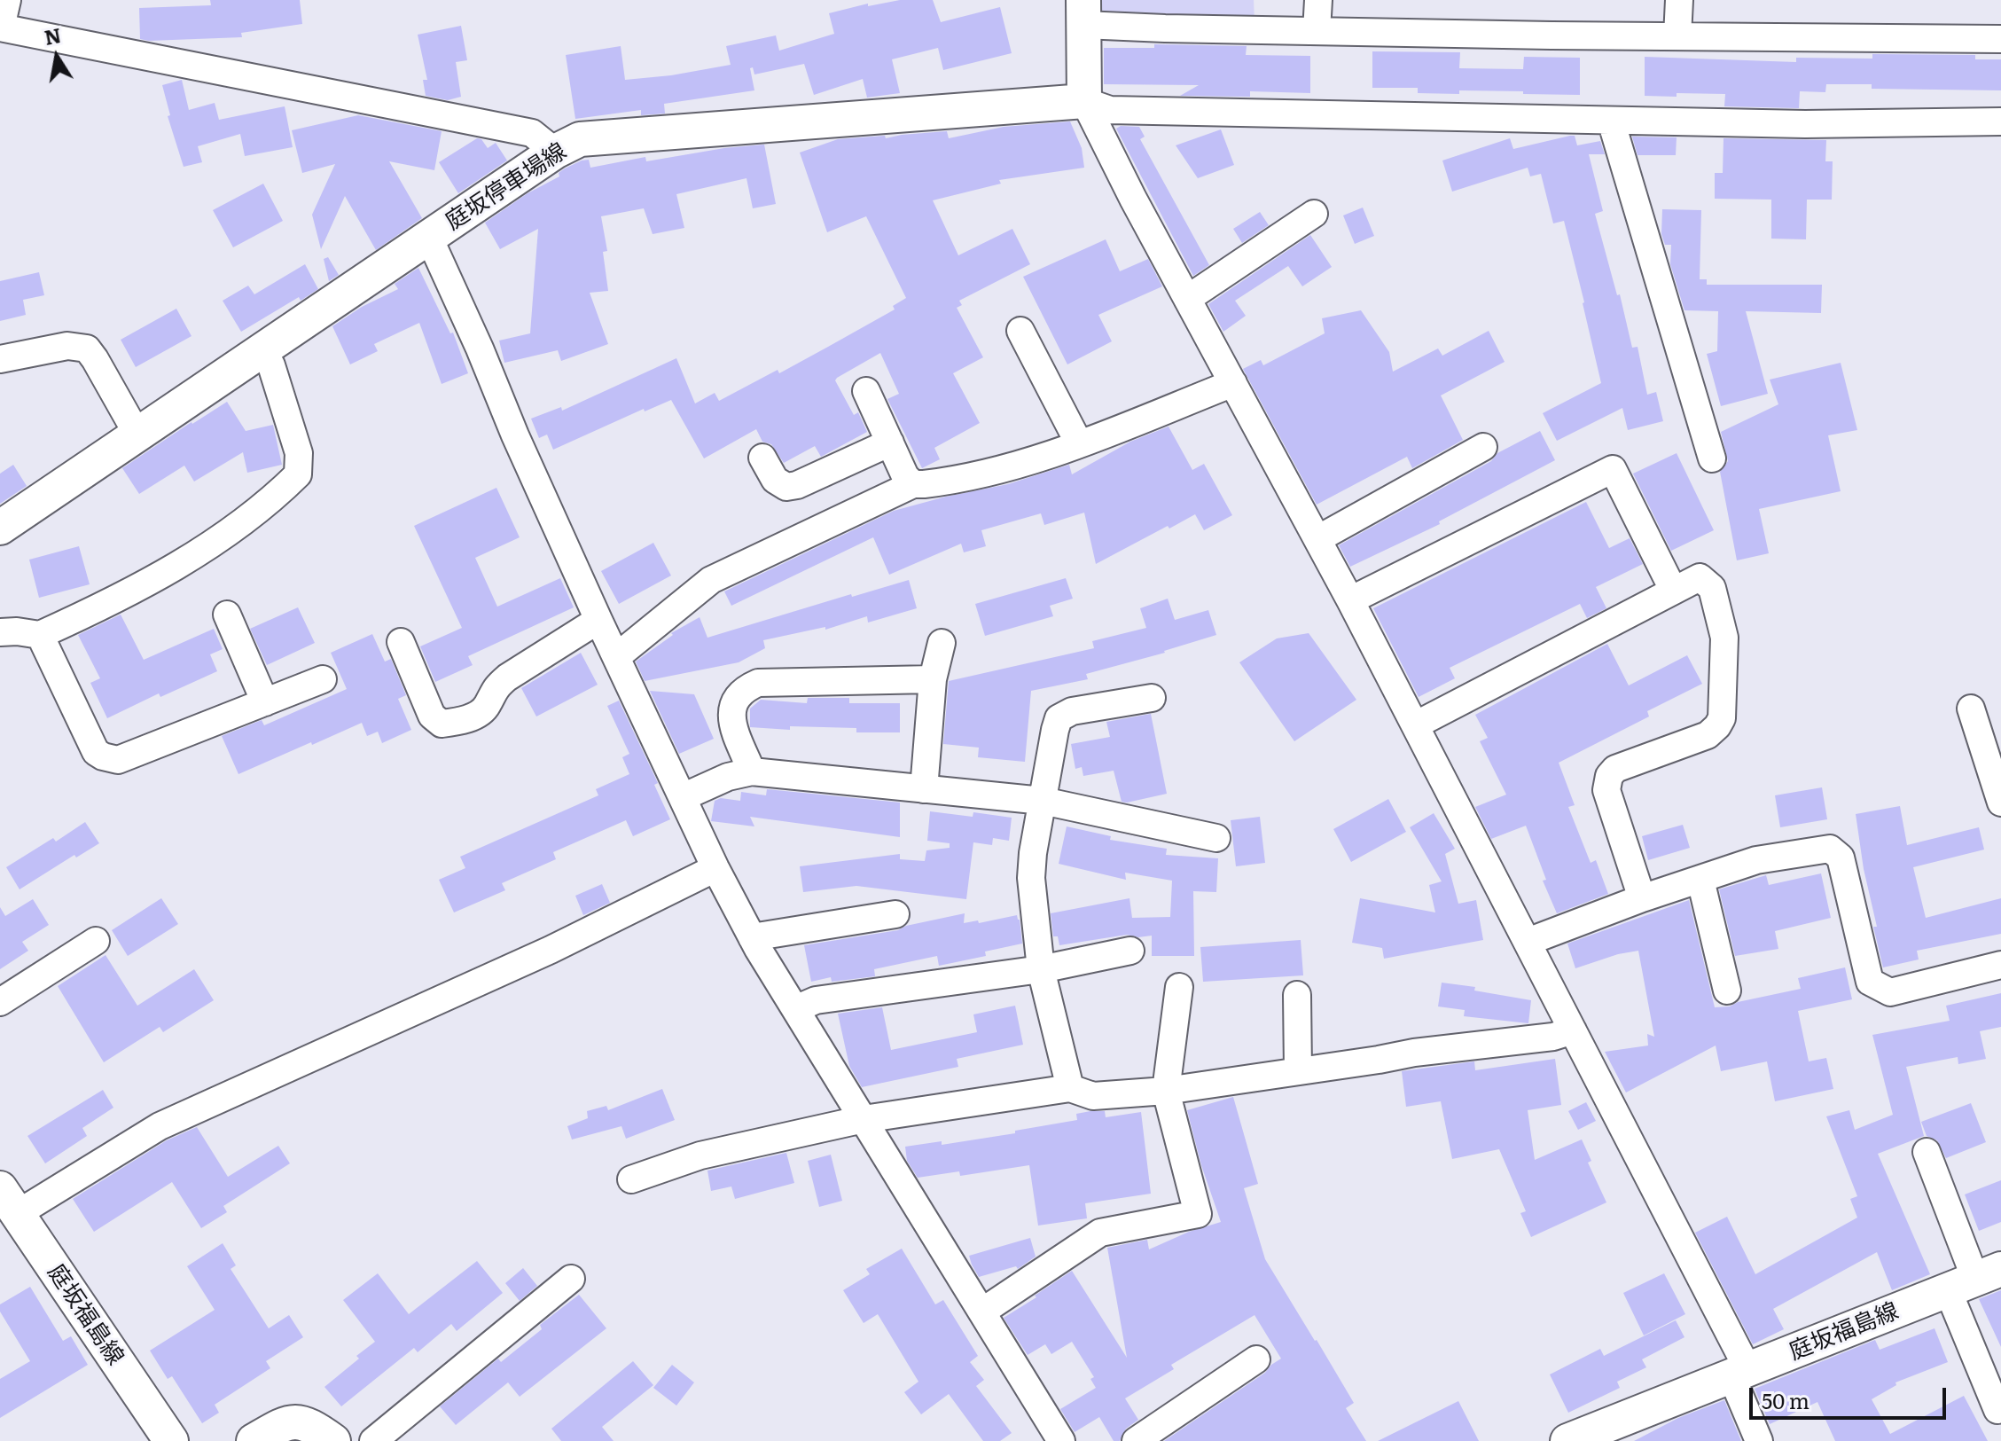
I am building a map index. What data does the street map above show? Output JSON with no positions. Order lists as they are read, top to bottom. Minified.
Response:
{"streets":{"main road":["庭坂停車場線","庭坂福島線"]},"scale_bar":"50 m","north":"top"}
